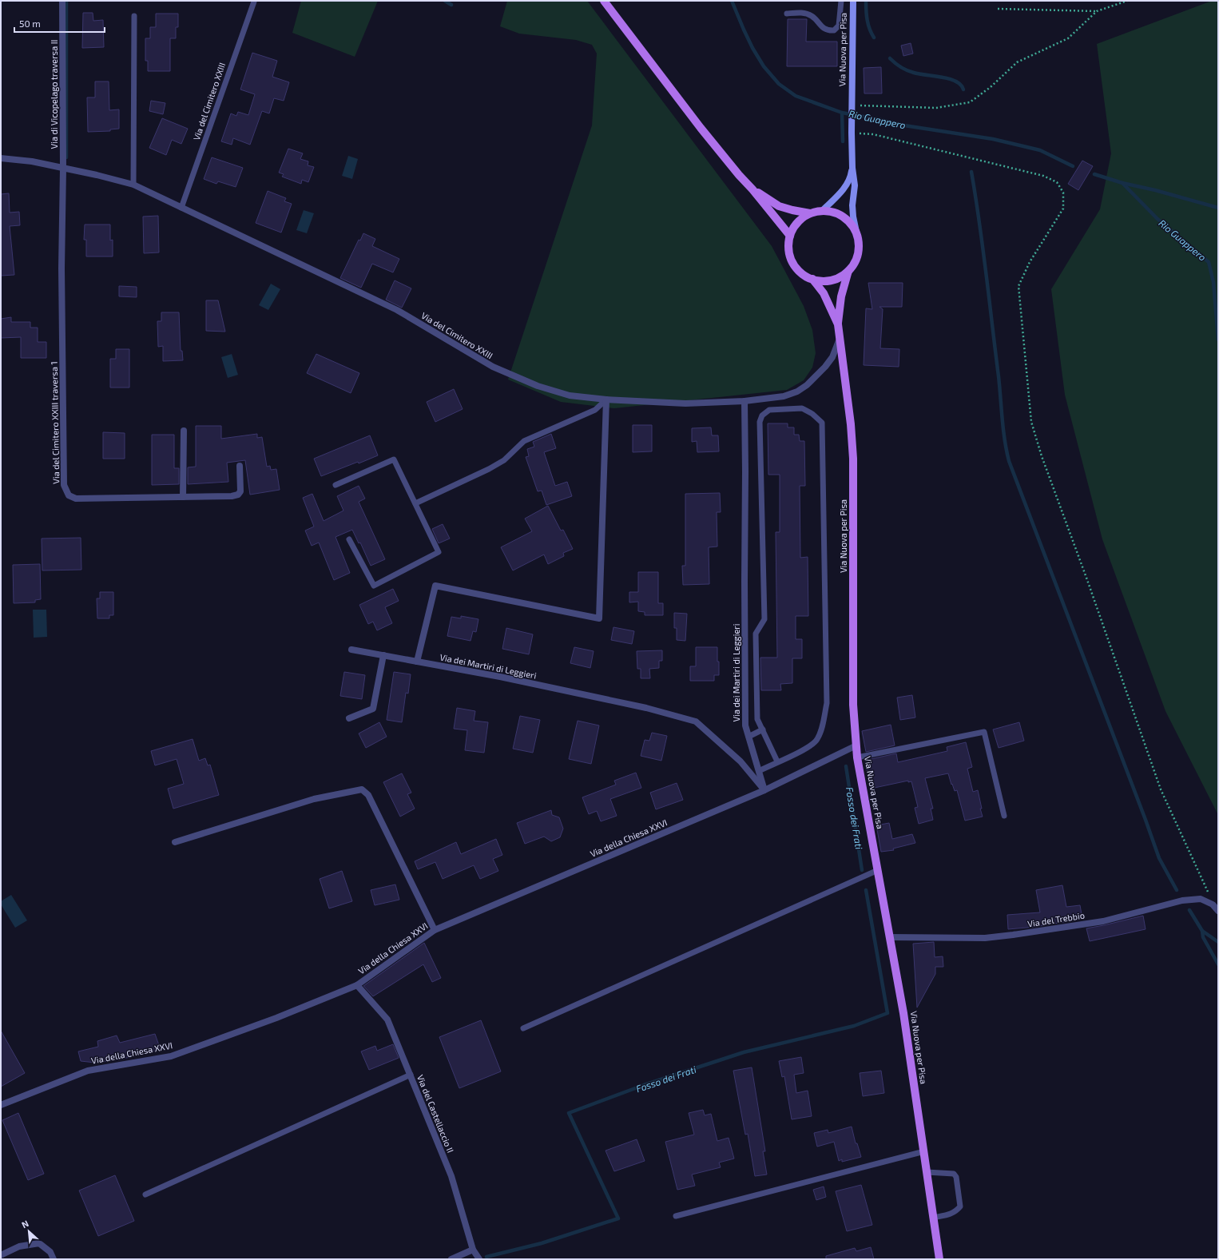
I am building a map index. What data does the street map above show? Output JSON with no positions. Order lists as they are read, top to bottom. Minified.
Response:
{"streets":{"main road":["Via Nuova per Pisa"],"street":["Via di Vicopelago traversa II","Via del Cimitero XXIII","Via del Cimitero XXIII traversa 1","Via dei Martiri di Leggieri","Via della Chiesa XXVI","Via del Trebbio","Via del Castellaccio II"]},"crossings":[["Via Nuova per Pisa","Via del Cimitero XXIII"],["Via Nuova per Pisa","Via della Chiesa XXVI"],["Via Nuova per Pisa","Via del Trebbio"],["Via di Vicopelago traversa II","Via del Cimitero XXIII"],["Via di Vicopelago traversa II","Via del Cimitero XXIII traversa 1"],["Via del Cimitero XXIII","Via del Cimitero XXIII traversa 1"],["Via del Cimitero XXIII","Via dei Martiri di Leggieri"],["Via dei Martiri di Leggieri","Via della Chiesa XXVI"],["Via della Chiesa XXVI","Via del Castellaccio II"]],"water":["Rio Guappero","Fosso dei Frati"],"scale_bar":"50 m","north":"top left"}
